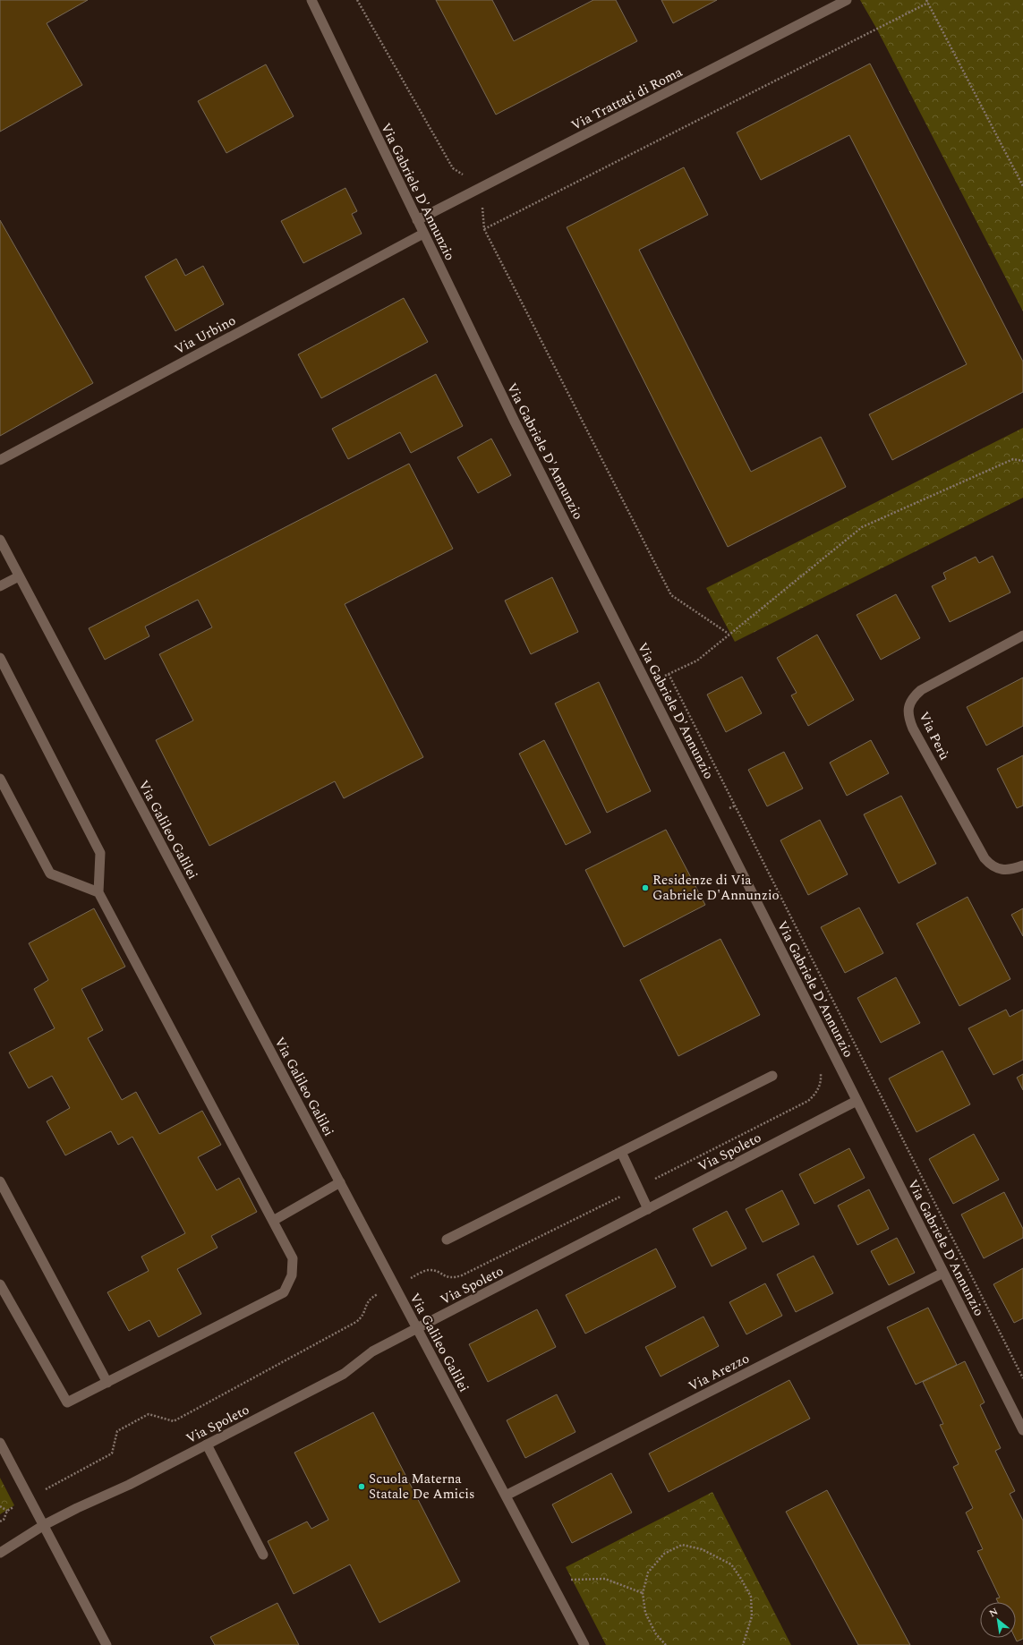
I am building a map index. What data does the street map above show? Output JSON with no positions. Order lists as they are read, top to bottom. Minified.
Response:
{"streets":{"street":["Via Trattati di Roma","Via Gabriele D'Annunzio","Via Urbino","Via Perù","Via Galileo Galilei","Via Spoleto","Via Arezzo"]},"crossings":[["Via Trattati di Roma","Via Gabriele D'Annunzio"],["Via Gabriele D'Annunzio","Via Urbino"],["Via Gabriele D'Annunzio","Via Spoleto"],["Via Gabriele D'Annunzio","Via Arezzo"],["Via Galileo Galilei","Via Spoleto"],["Via Galileo Galilei","Via Arezzo"]],"places":["Residenze di Via Gabriele D'Annunzio","Scuola Materna Statale De Amicis"],"north":"top left"}
